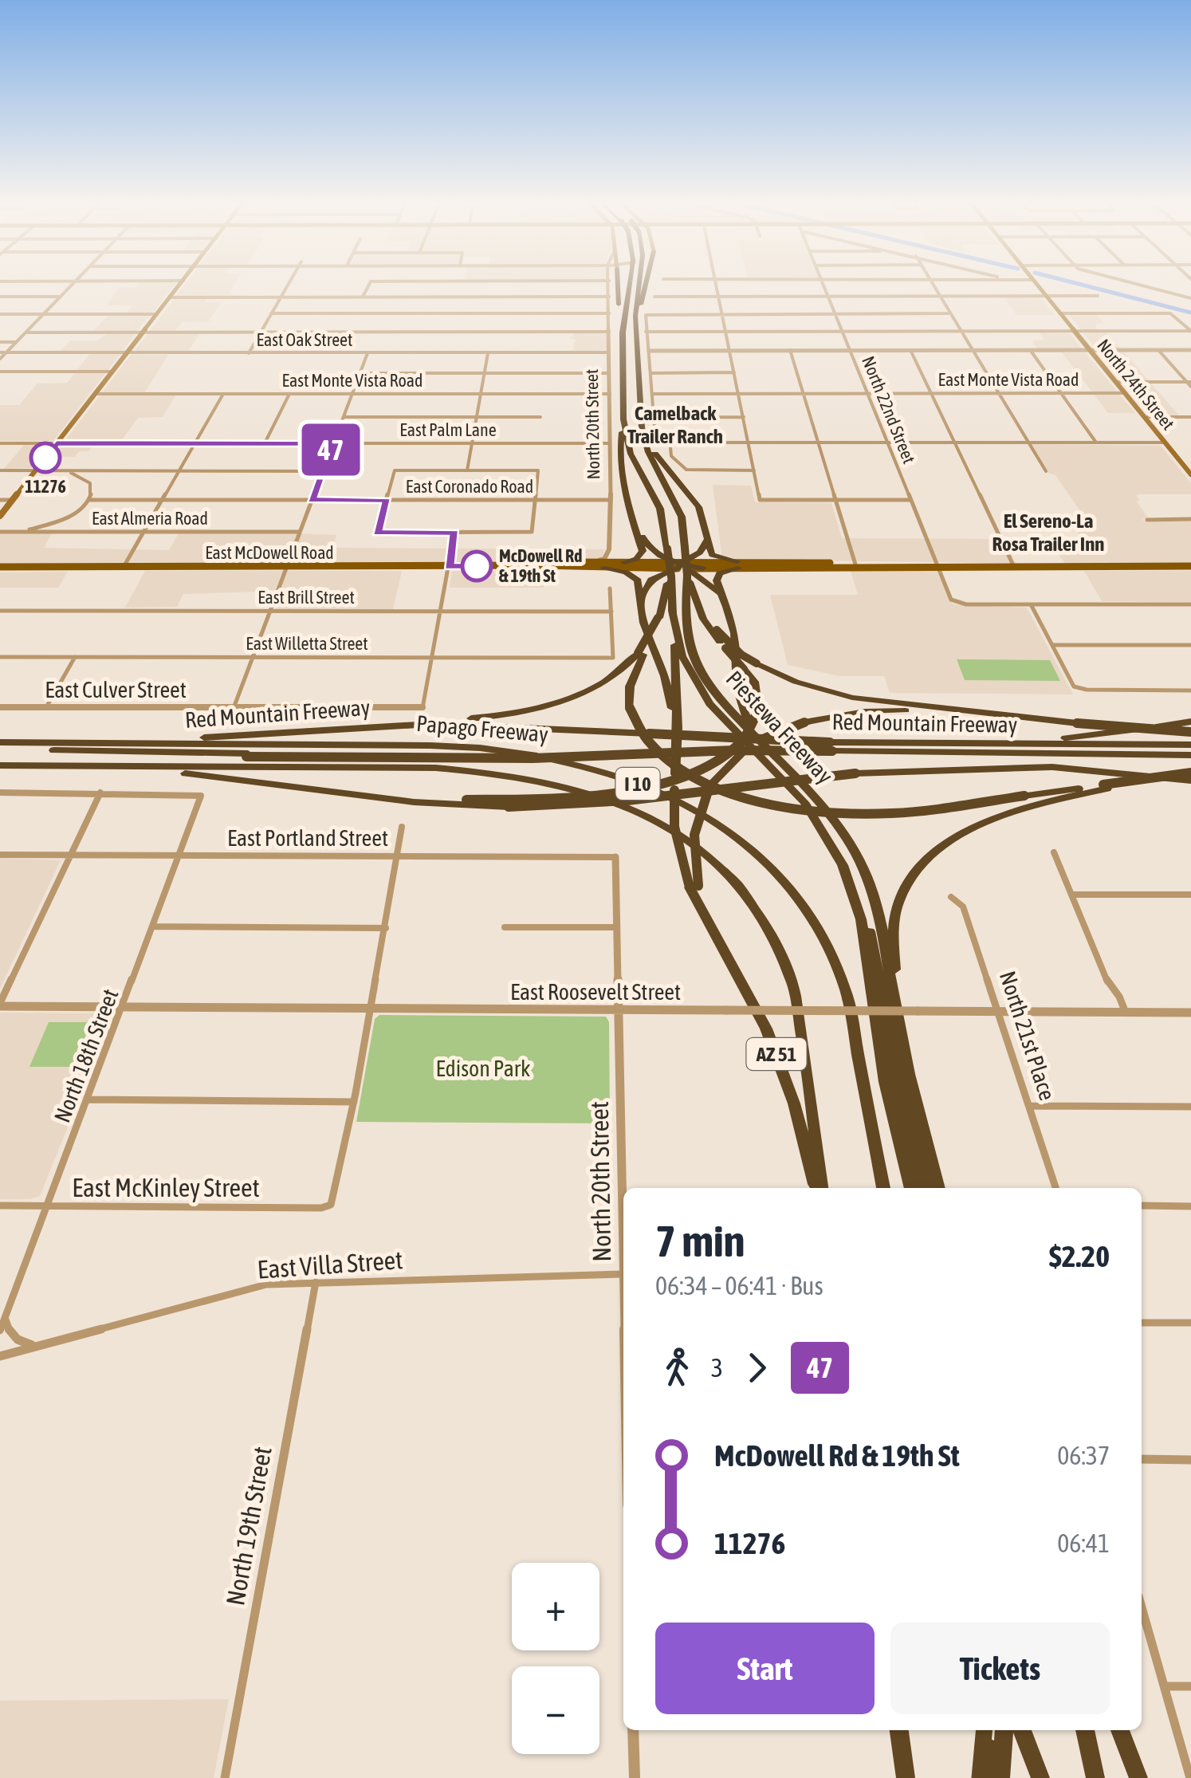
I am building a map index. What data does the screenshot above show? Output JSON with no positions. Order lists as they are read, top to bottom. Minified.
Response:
{"streets":{"highway":["Red Mountain Freeway","Piestewa Freeway","Papago Freeway","I 10","AZ 51"],"main road":["North 24th Street","East McDowell Road"],"street":["East Oak Street","East Monte Vista Road","North 22nd Street","North 20th Street","East Palm Lane","East Coronado Road","East Almeria Road","East Brill Street","East Willetta Street","East Culver Street","East Portland Street","East Roosevelt Street","North 21st Place","North 18th Street","East McKinley Street","East Villa Street","North 19th Street"]},"crossings":[["East Oak Street","North 20th Street"],["East Monte Vista Road","North 24th Street"],["East Monte Vista Road","North 22nd Street"],["East Monte Vista Road","North 20th Street"],["North 20th Street","East Palm Lane"],["North 20th Street","East Coronado Road"],["North 20th Street","East McDowell Road"],["North 20th Street","East Portland Street"],["North 20th Street","East Roosevelt Street"],["East Brill Street","East Willetta Street"],["East Willetta Street","East Culver Street"],["Red Mountain Freeway","Papago Freeway"],["East Portland Street","North 18th Street"],["East Roosevelt Street","North 21st Place"],["East Roosevelt Street","North 18th Street"],["North 18th Street","East McKinley Street"],["East Villa Street","North 19th Street"]],"districts":["Camelback Trailer Ranch","El Sereno-La Rosa Trailer Inn"],"parks":["Edison Park"],"places":["11276","McDowell Rd & 19th St"],"lines":["bus line 47"],"page":{"on_map":"47","heading":["7 min","06:34 – 06:41 · Bus","$2.20"],"legs":["3","47"],"list":[{"name":"McDowell Rd & 19th St","value":"06:37"},{"name":"11276","value":"06:41"}],"map_buttons":["+","−"],"buttons":["Start","Tickets"]}}
